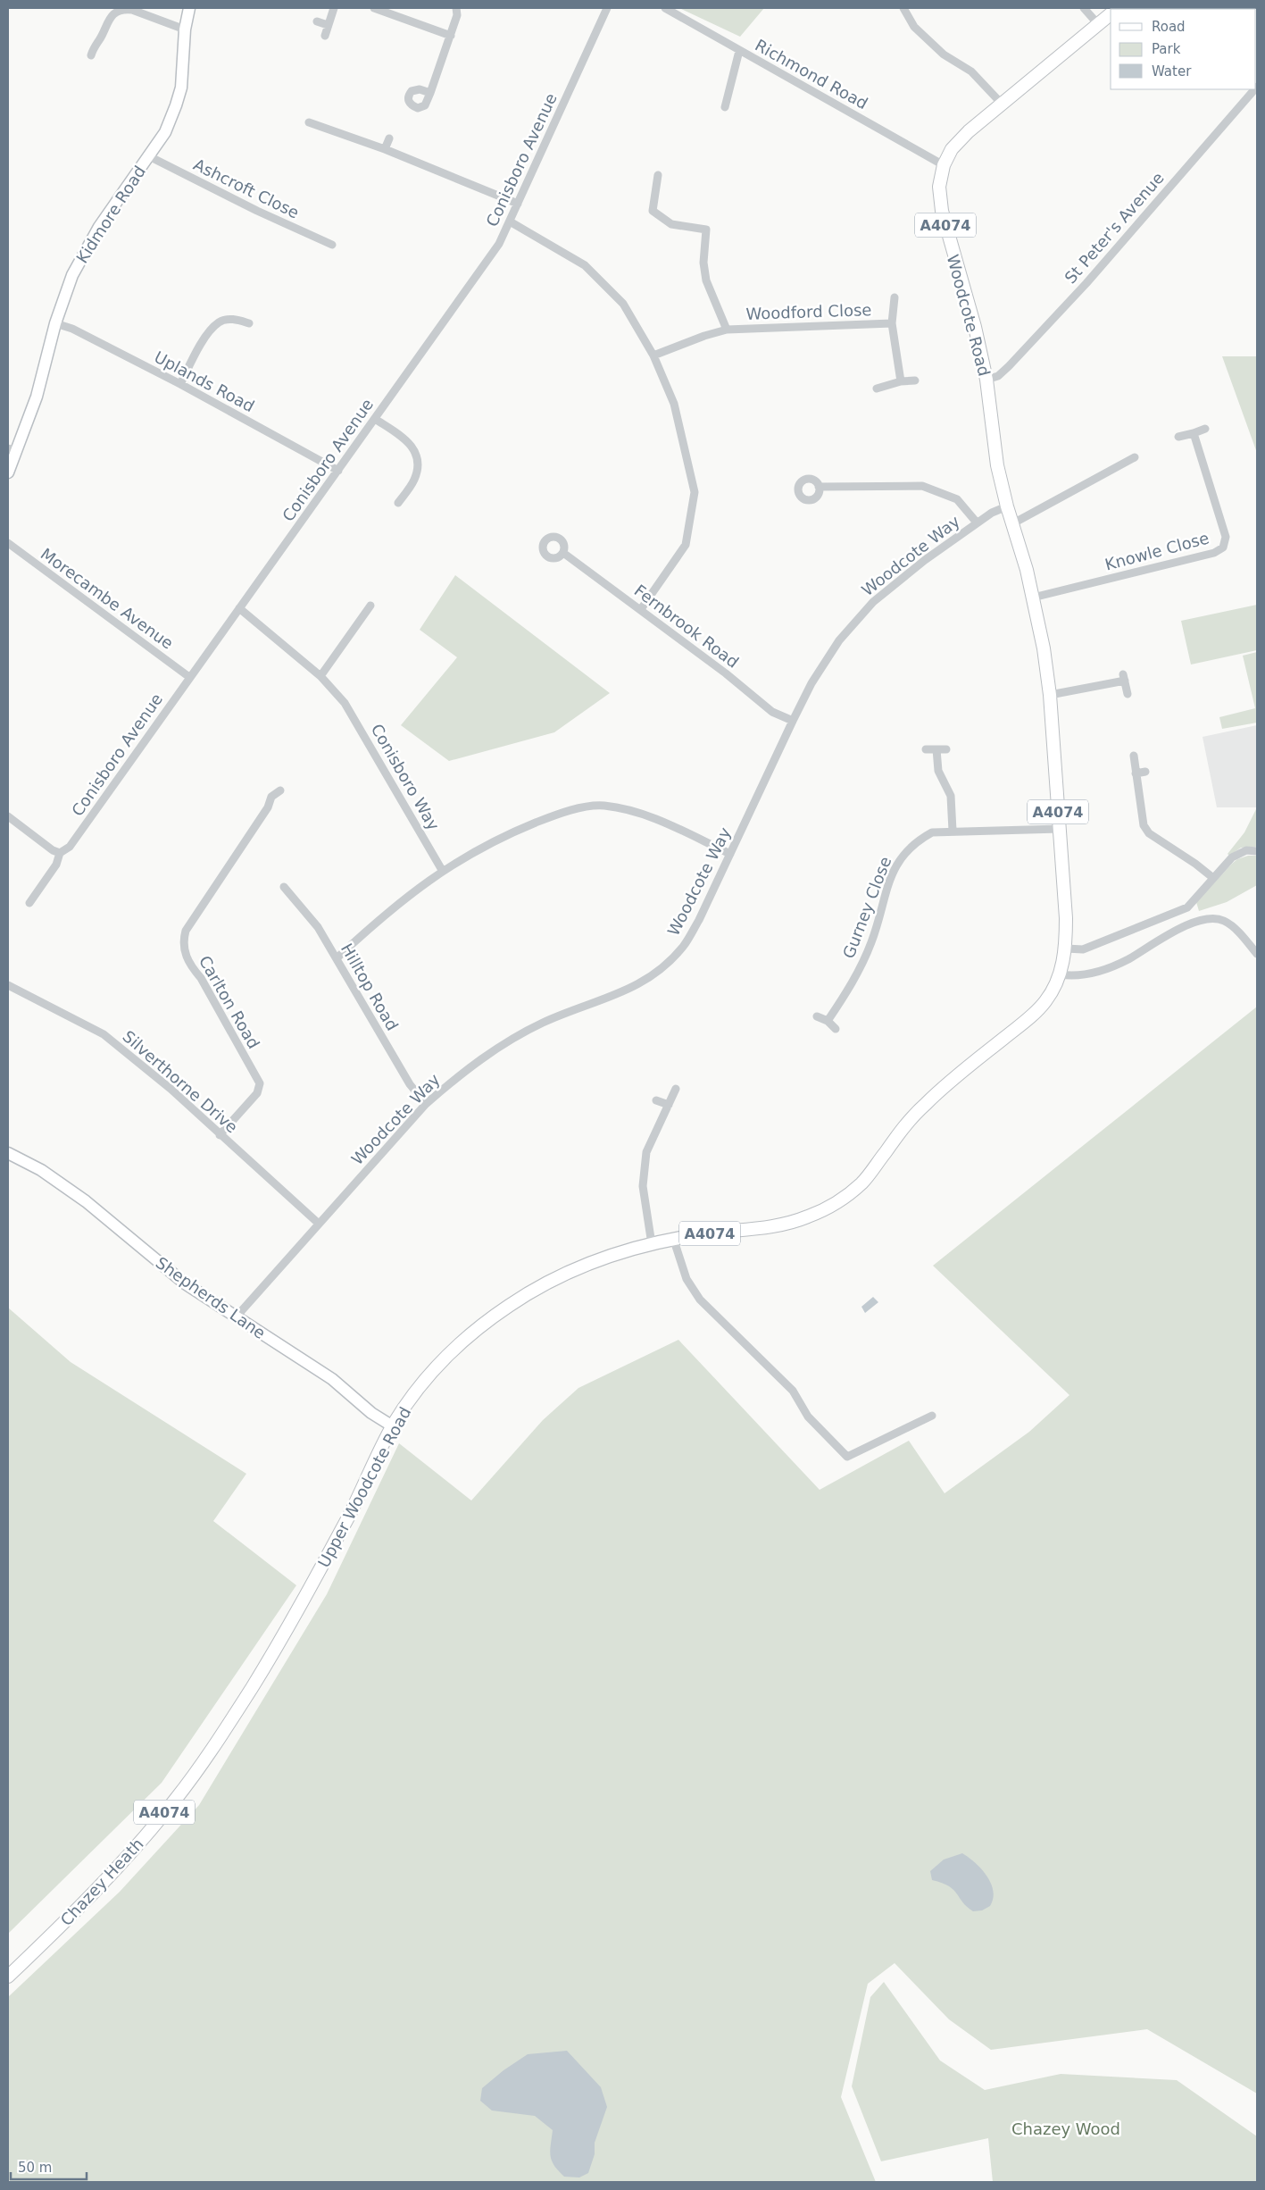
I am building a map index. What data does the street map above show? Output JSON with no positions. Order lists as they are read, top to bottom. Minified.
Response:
{"streets":{"main road":["A4074","Woodcote Road","Upper Woodcote Road","Chazey Heath"],"street":["Richmond Road","Conisboro Avenue","Ashcroft Close","Kidmore Road","St Peter's Avenue","Woodford Close","Uplands Road","Knowle Close","Woodcote Way","Morecambe Avenue","Fernbrook Road","Conisboro Way","Gurney Close","Hilltop Road","Carlton Road","Silverthorne Drive","Shepherds Lane"]},"crossings":[["Richmond Road","Woodcote Road"],["Conisboro Avenue","Uplands Road"],["Conisboro Avenue","Morecambe Avenue"],["Conisboro Avenue","Conisboro Way"],["Ashcroft Close","Kidmore Road"],["Kidmore Road","Uplands Road"],["St Peter's Avenue","Woodcote Road"],["Woodcote Road","Woodcote Way"],["Woodcote Road","Upper Woodcote Road"],["Knowle Close","Upper Woodcote Road"],["Woodcote Way","Fernbrook Road"],["Woodcote Way","Hilltop Road"],["Woodcote Way","Silverthorne Drive"],["Woodcote Way","Shepherds Lane"],["Woodcote Way","Upper Woodcote Road"],["Gurney Close","Upper Woodcote Road"],["Carlton Road","Silverthorne Drive"],["Shepherds Lane","Upper Woodcote Road"],["Upper Woodcote Road","Chazey Heath"]],"parks":["Chazey Wood"],"legend":["Road","Park","Water"],"scale_bar":"50 m"}
